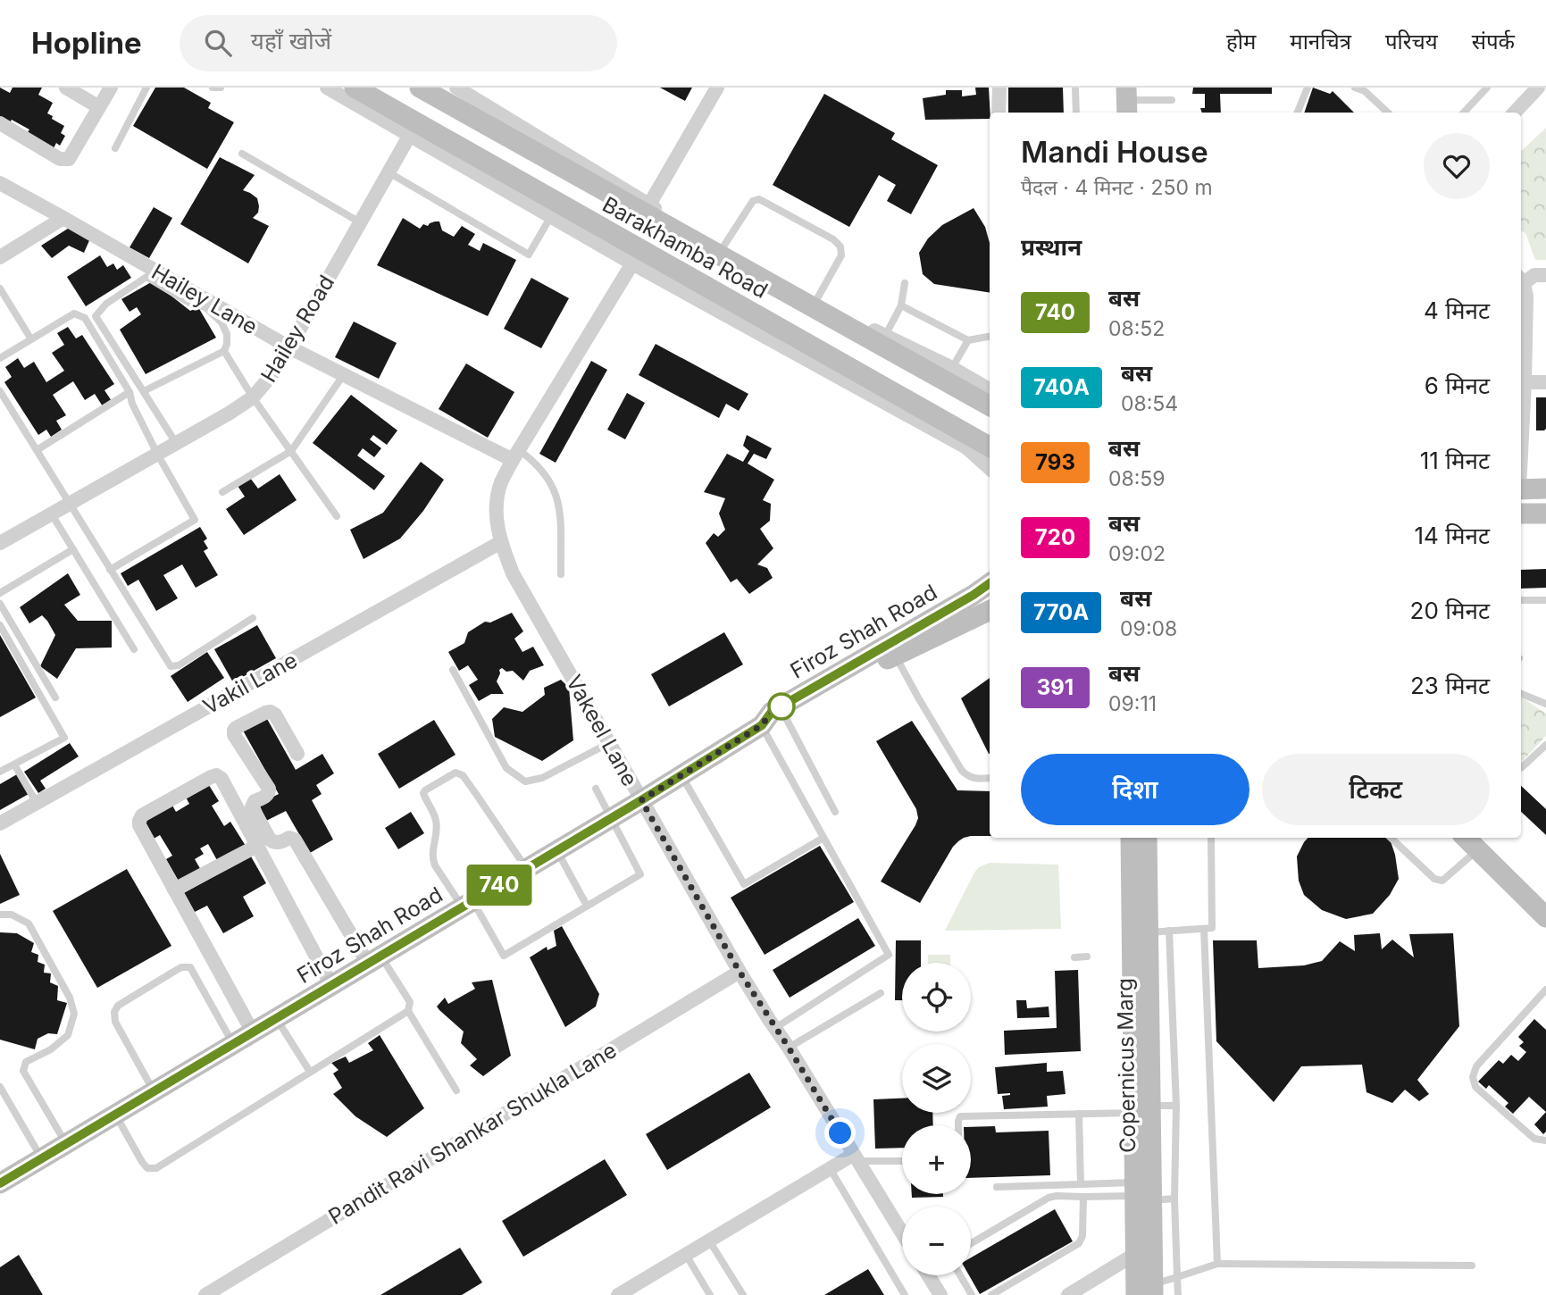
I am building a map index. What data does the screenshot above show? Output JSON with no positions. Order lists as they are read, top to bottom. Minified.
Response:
{"streets":{"main road":["Barakhamba Road","Firoz Shah Road","Copernicus Marg"],"street":["Hailey Lane","Hailey Road","Vakil Lane","Vakeel Lane","Pandit Ravi Shankar Shukla Lane"]},"crossings":[["Barakhamba Road","Hailey Road"],["Hailey Lane","Hailey Road"],["Hailey Lane","Vakeel Lane"],["Firoz Shah Road","Vakeel Lane"],["Vakil Lane","Vakeel Lane"],["Vakeel Lane","Pandit Ravi Shankar Shukla Lane"]],"lines":["bus line 740"],"page":{"header":"Hopline","search":"यहाँ खोजें","nav":["होम","मानचित्र","परिचय","संपर्क"],"on_map":"740","heading":[["Mandi House","पैदल · 4 मिनट · 250 m"],"प्रस्थान"],"list":[{"mark":"740","name":"बस","note":"08:52","value":"4 मिनट"},{"mark":"740A","name":"बस","note":"08:54","value":"6 मिनट"},{"mark":"793","name":"बस","note":"08:59","value":"11 मिनट"},{"mark":"720","name":"बस","note":"09:02","value":"14 मिनट"},{"mark":"770A","name":"बस","note":"09:08","value":"20 मिनट"},{"mark":"391","name":"बस","note":"09:11","value":"23 मिनट"}],"buttons":["दिशा","टिकट"],"map_buttons":["+","−"]}}
